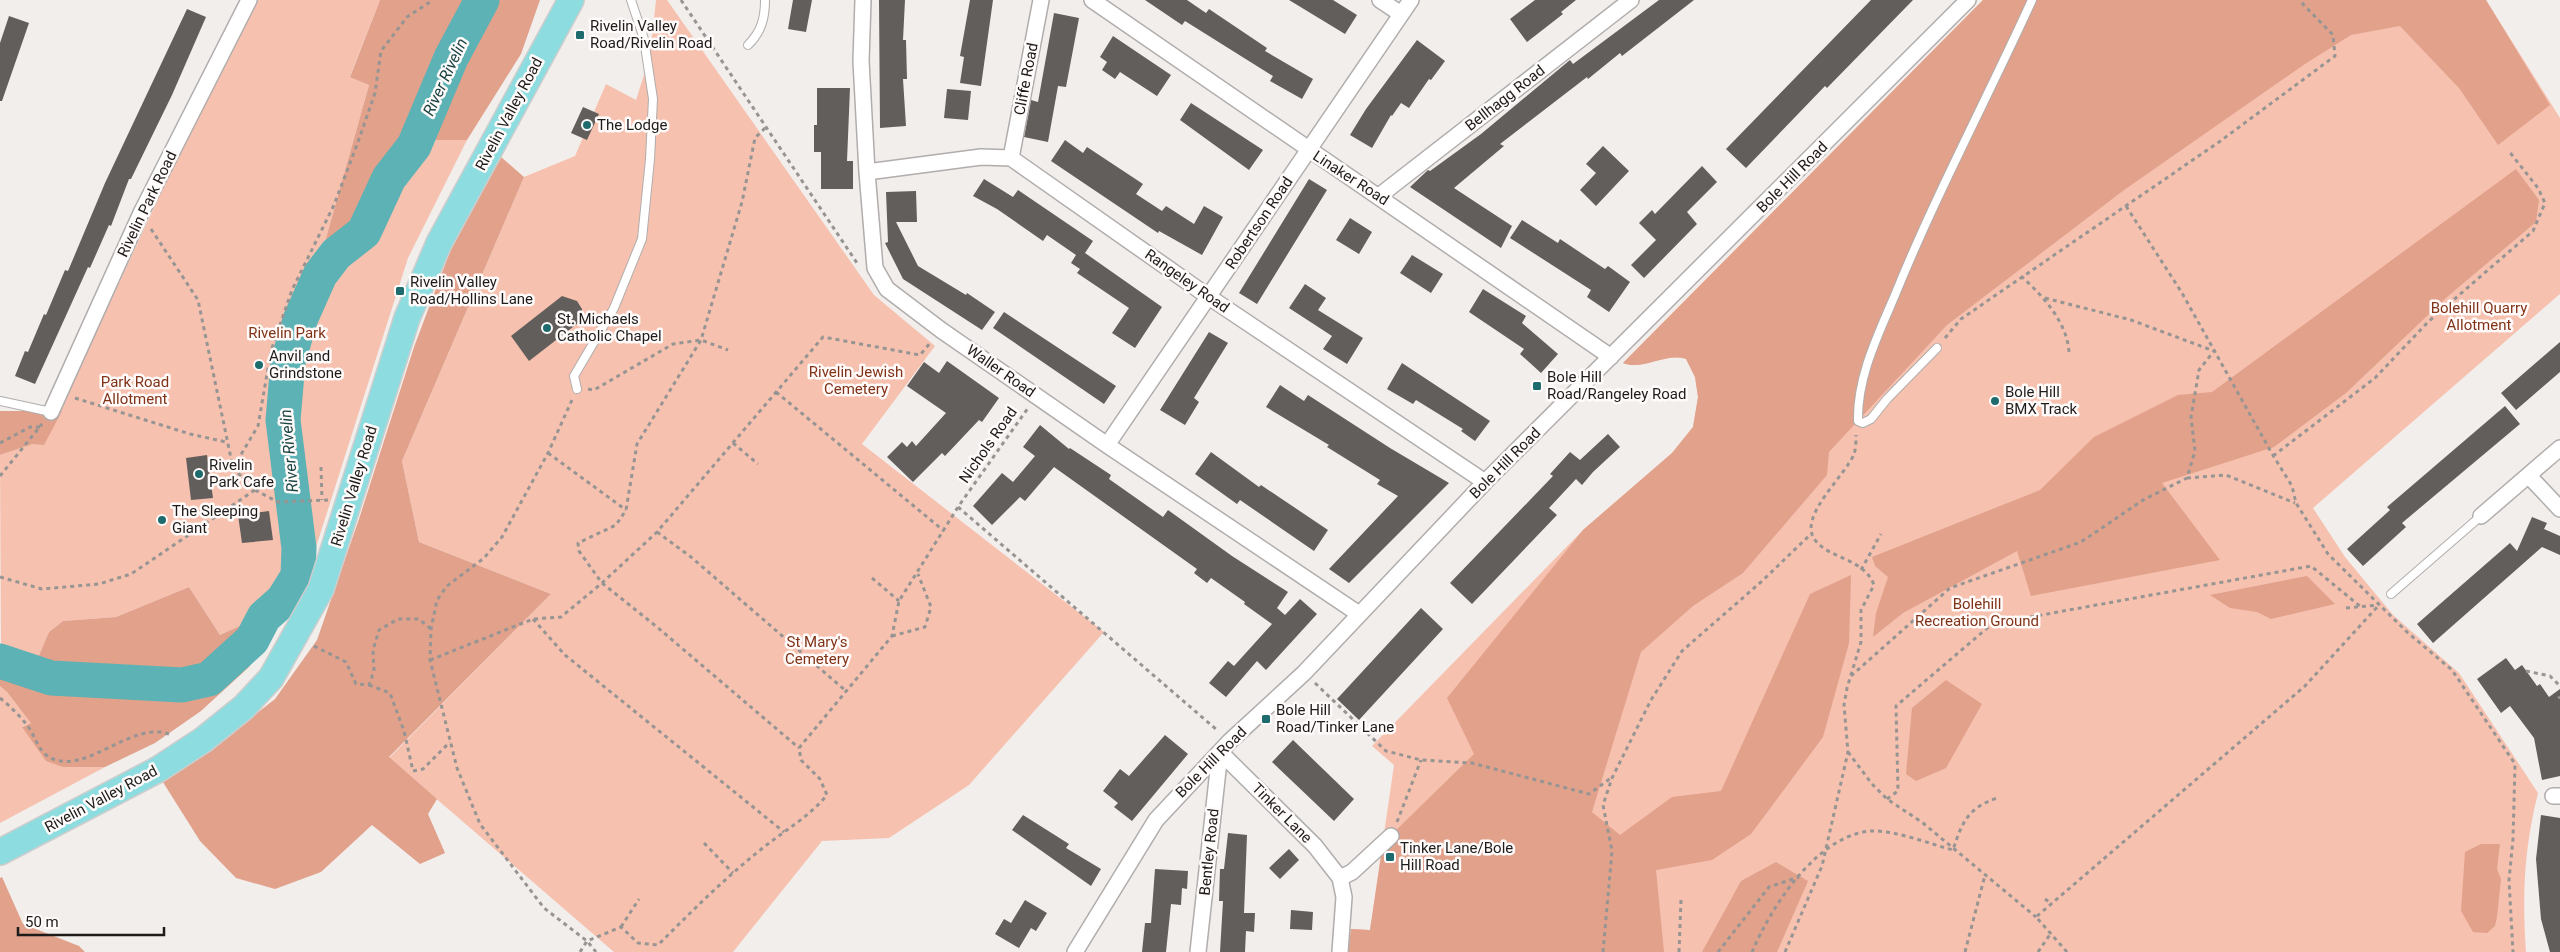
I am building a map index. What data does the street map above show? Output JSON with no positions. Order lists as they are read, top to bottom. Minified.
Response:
{"streets":{"main road":["Rivelin Valley Road"],"street":["Cliffe Road","Bellhagg Road","Bole Hill Road","Linaker Road","Rivelin Park Road","Robertson Road","Rangeley Road","Waller Road","Tinker Lane","Bentley Road"],"path":["Nichols Road"]},"crossings":[["Cliffe Road","Rangeley Road"],["Bellhagg Road","Linaker Road"],["Bole Hill Road","Linaker Road"],["Bole Hill Road","Rangeley Road"],["Bole Hill Road","Waller Road"],["Bole Hill Road","Tinker Lane"],["Bole Hill Road","Bentley Road"],["Linaker Road","Robertson Road"],["Robertson Road","Rangeley Road"],["Robertson Road","Waller Road"],["Waller Road","Nichols Road"],["Tinker Lane","Bentley Road"]],"water":["River Rivelin"],"parks":["Bolehill Quarry Allotment","Rivelin Park","Rivelin Jewish Cemetery","Park Road Allotment","Bolehill Recreation Ground","St Mary's Cemetery"],"places":{"transit":["Rivelin Valley Road/Rivelin Road","Rivelin Valley Road/Hollins Lane","Bole Hill Road/Rangeley Road","Bole Hill Road/Tinker Lane","Tinker Lane/Bole Hill Road"],"other":["The Lodge","St. Michaels Catholic Chapel","Anvil and Grindstone","Bole Hill BMX Track","Rivelin Park Cafe","The Sleeping Giant"]},"scale_bar":"50 m"}
